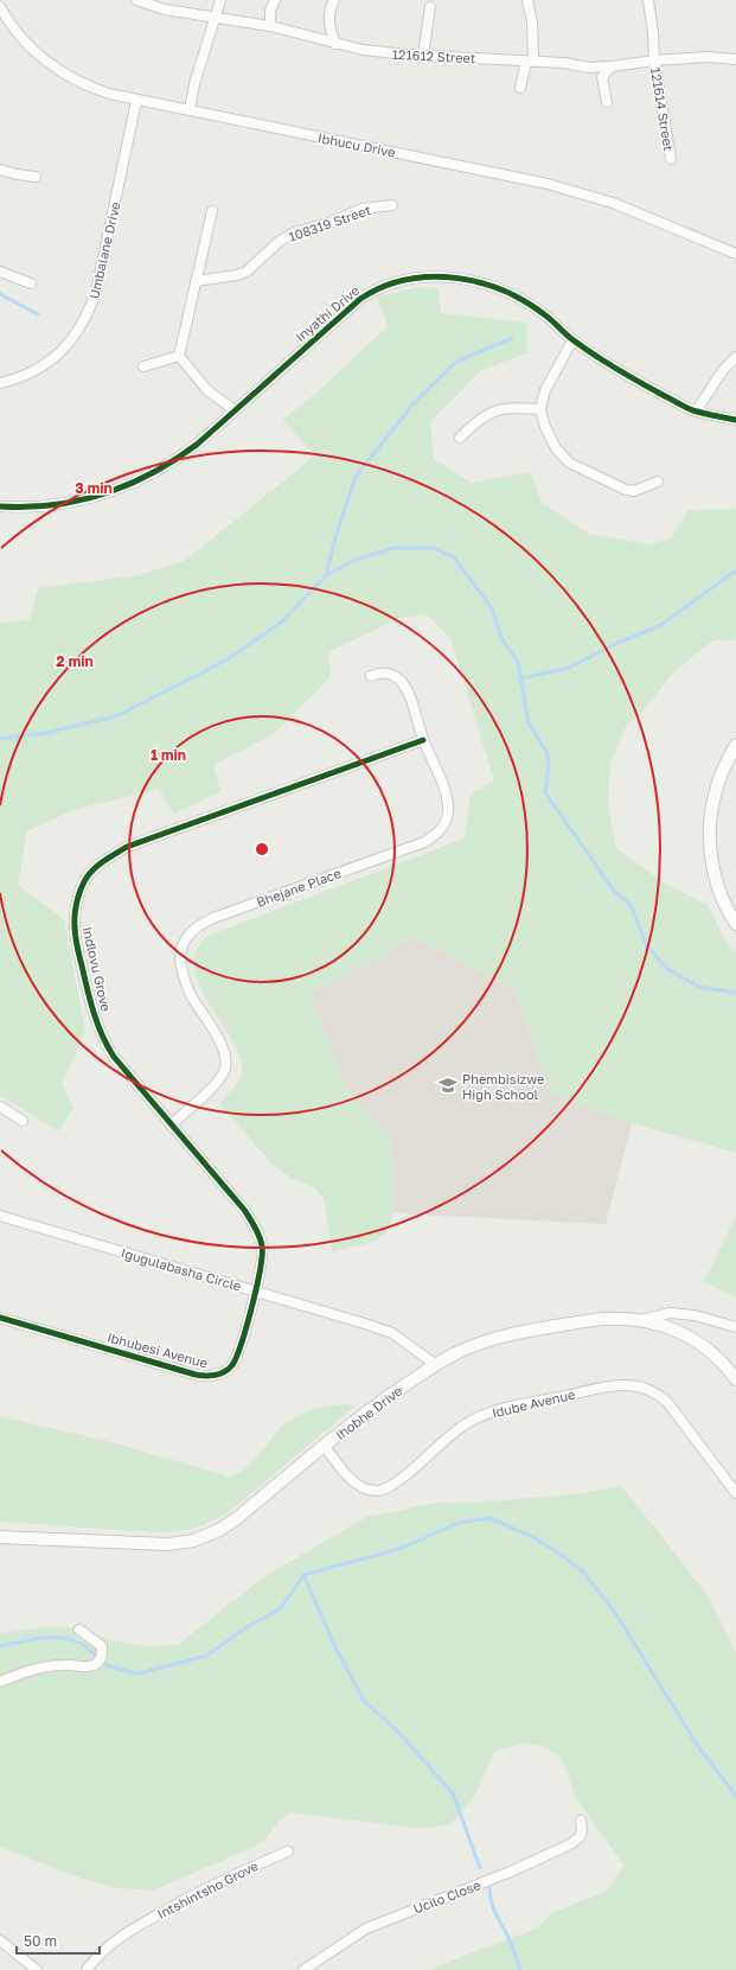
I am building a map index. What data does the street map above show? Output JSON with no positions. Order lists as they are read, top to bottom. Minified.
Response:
{"streets":{"street":["121612 Street","121614 Street","Ibhucu Drive","108319 Street","Umbalane Drive","Inyathi Drive","Bhejane Place","Indlovu Grove","Igugulabasha Circle","Ibhubesi Avenue","Idube Avenue","Ihobhe Drive","Intshintsho Grove","Ucilo Close"]},"crossings":[["121612 Street","121614 Street"],["Ibhucu Drive","Umbalane Drive"],["Bhejane Place","Indlovu Grove"],["Indlovu Grove","Igugulabasha Circle"],["Indlovu Grove","Ibhubesi Avenue"],["Igugulabasha Circle","Ibhubesi Avenue"],["Igugulabasha Circle","Ihobhe Drive"],["Idube Avenue","Ihobhe Drive"]],"places":{"school or university":["Phembisizwe High School"]},"scale_bar":"50 m","rings":["3 min","2 min","1 min"]}
